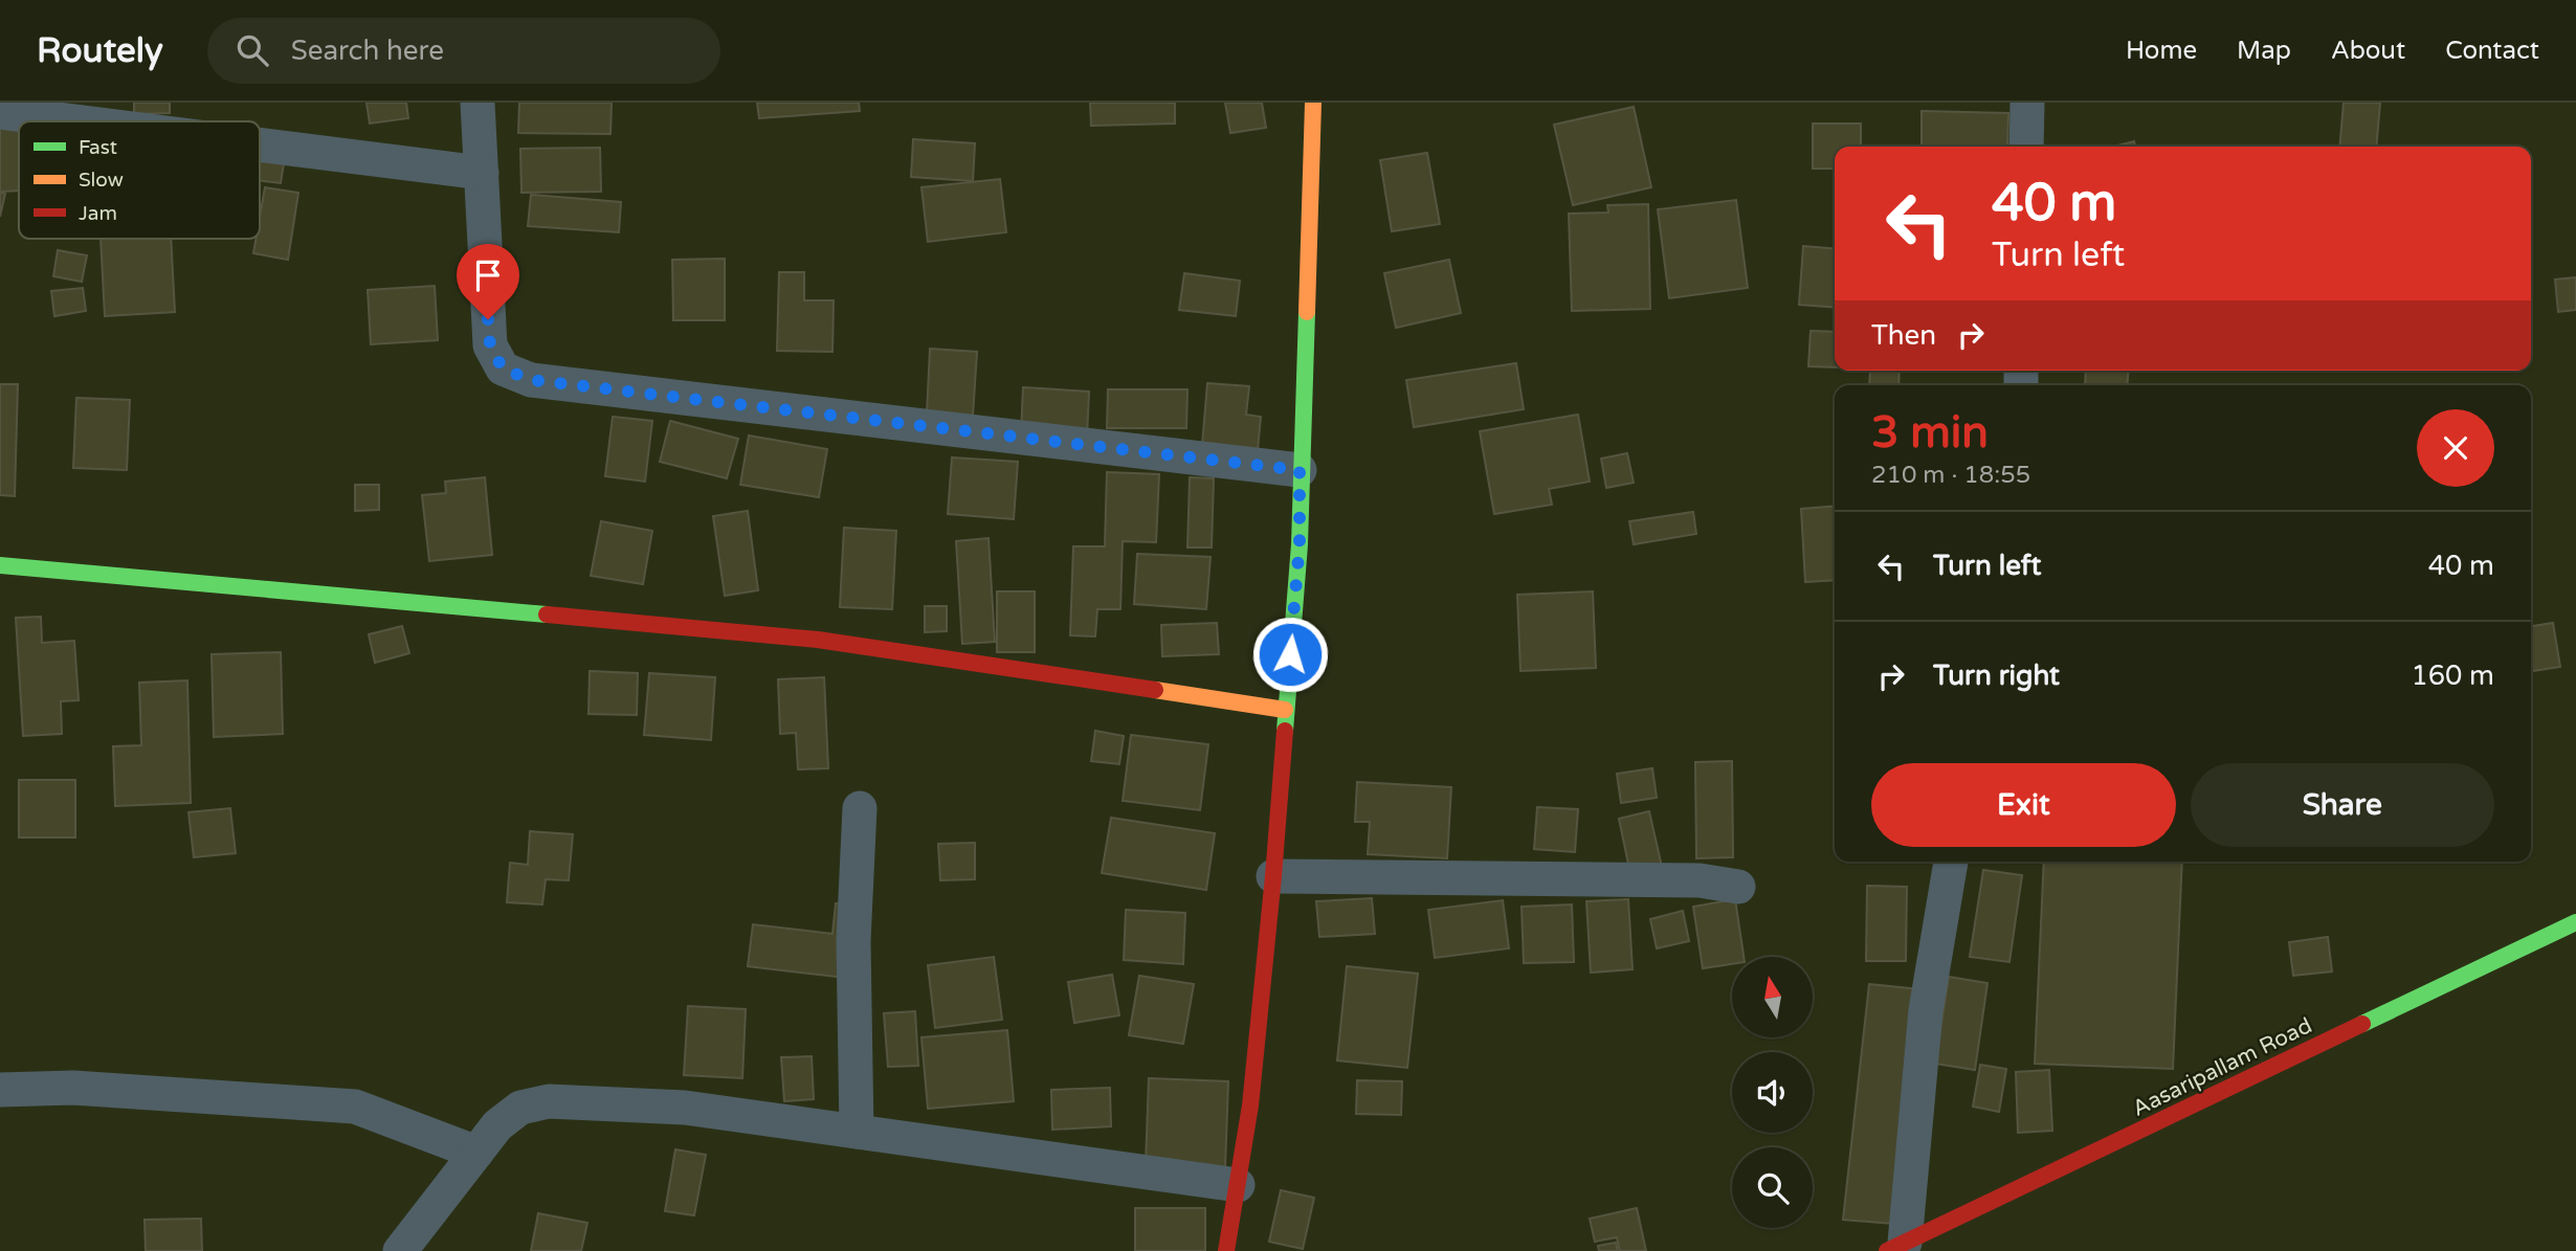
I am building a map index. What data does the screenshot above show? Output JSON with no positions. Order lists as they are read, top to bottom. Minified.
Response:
{"streets":{"street":["Aasaripallam Road"]},"legend":["Fast","Slow","Jam"],"north":"top","page":{"header":"Routely","search":"Search here","nav":["Home","Map","About","Contact"],"turn":["40 m","Turn left"],"then":"Then","heading":["3 min","210 m · 18:55"],"list":[{"name":"Turn left","value":"40 m"},{"name":"Turn right","value":"160 m"}],"buttons":["Exit","Share"]}}
